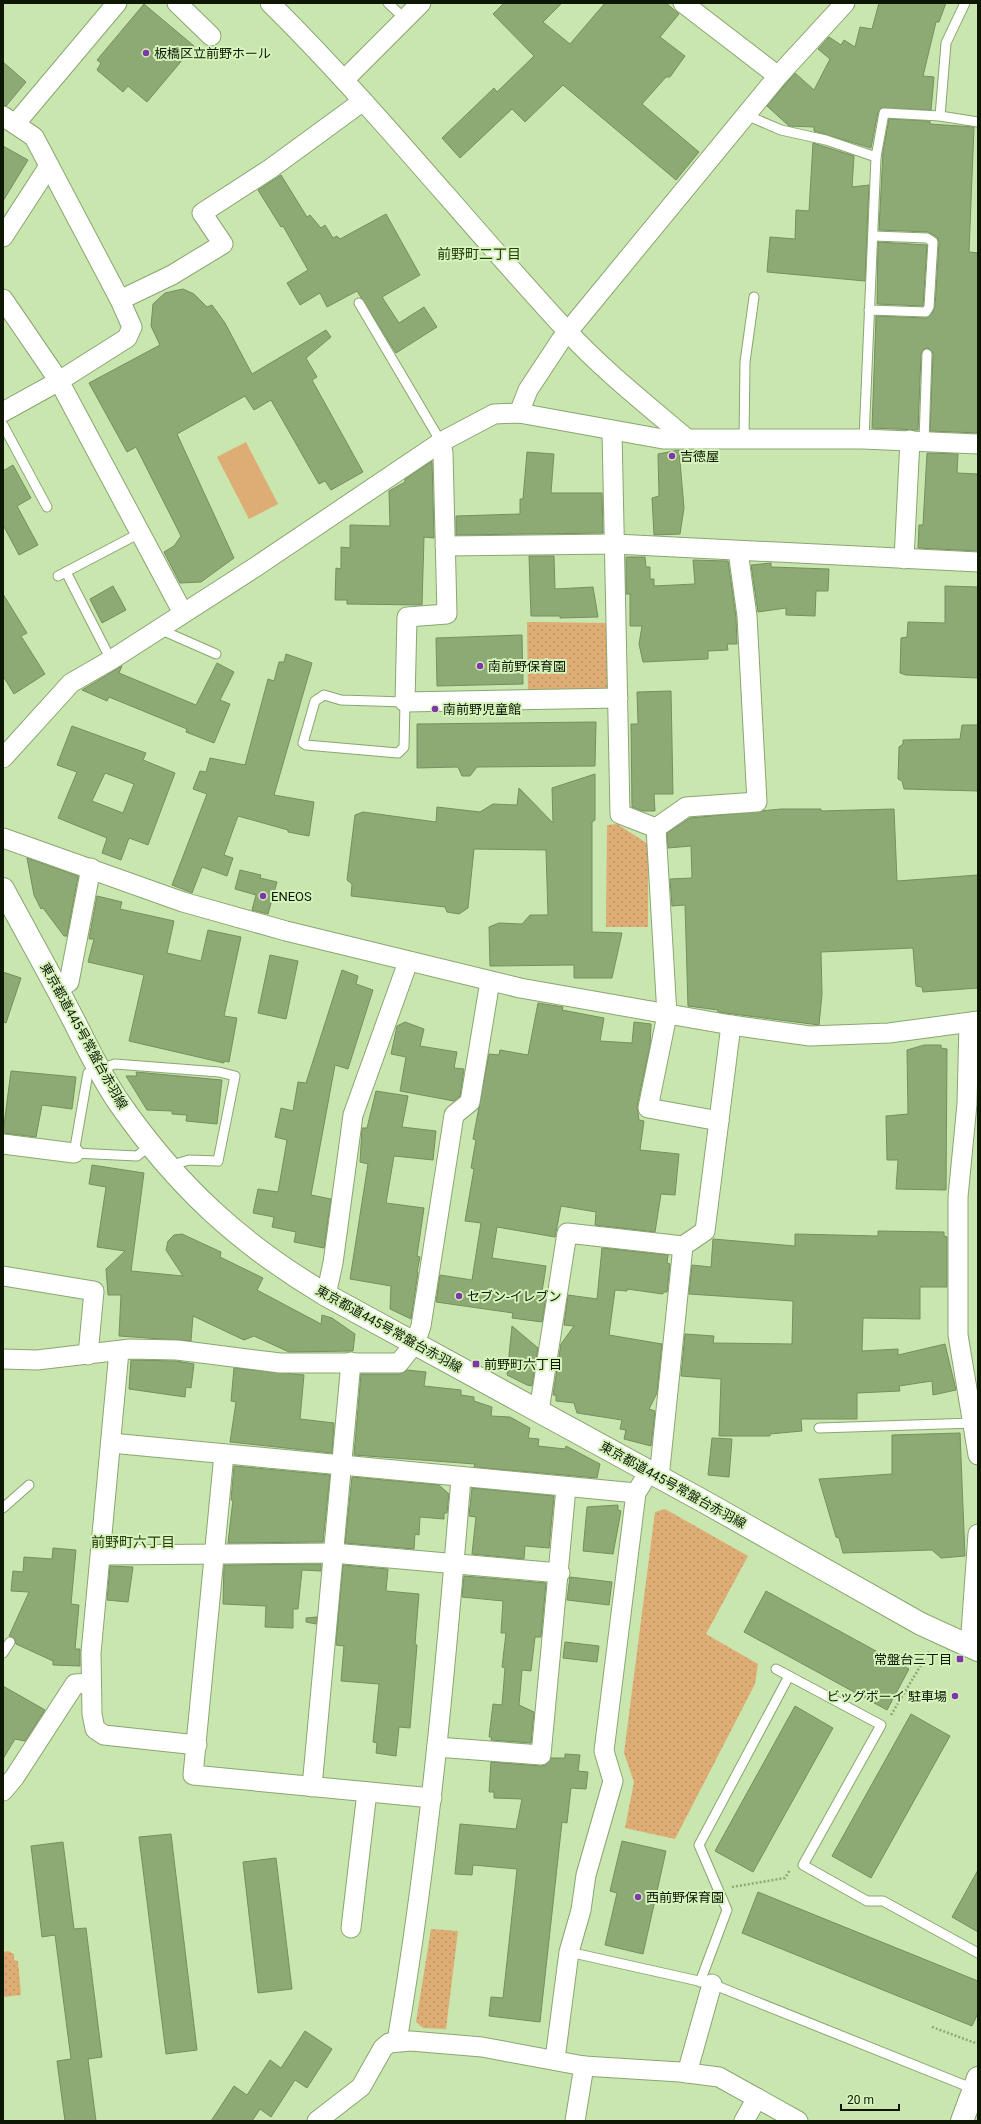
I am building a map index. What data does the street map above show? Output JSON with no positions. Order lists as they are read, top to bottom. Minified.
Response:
{"streets":{"main road":["東京都道445号常盤台赤羽線"]},"districts":["前野町二丁目","前野町六丁目"],"places":{"other":["板橋区立前野ホール","吉徳屋","南前野保育園","南前野児童館","ENEOS","セブン-イレブン","ビッグボーイ 駐車場","西前野保育園"],"transit":["前野町六丁目","常盤台三丁目"]},"scale_bar":"20 m"}
